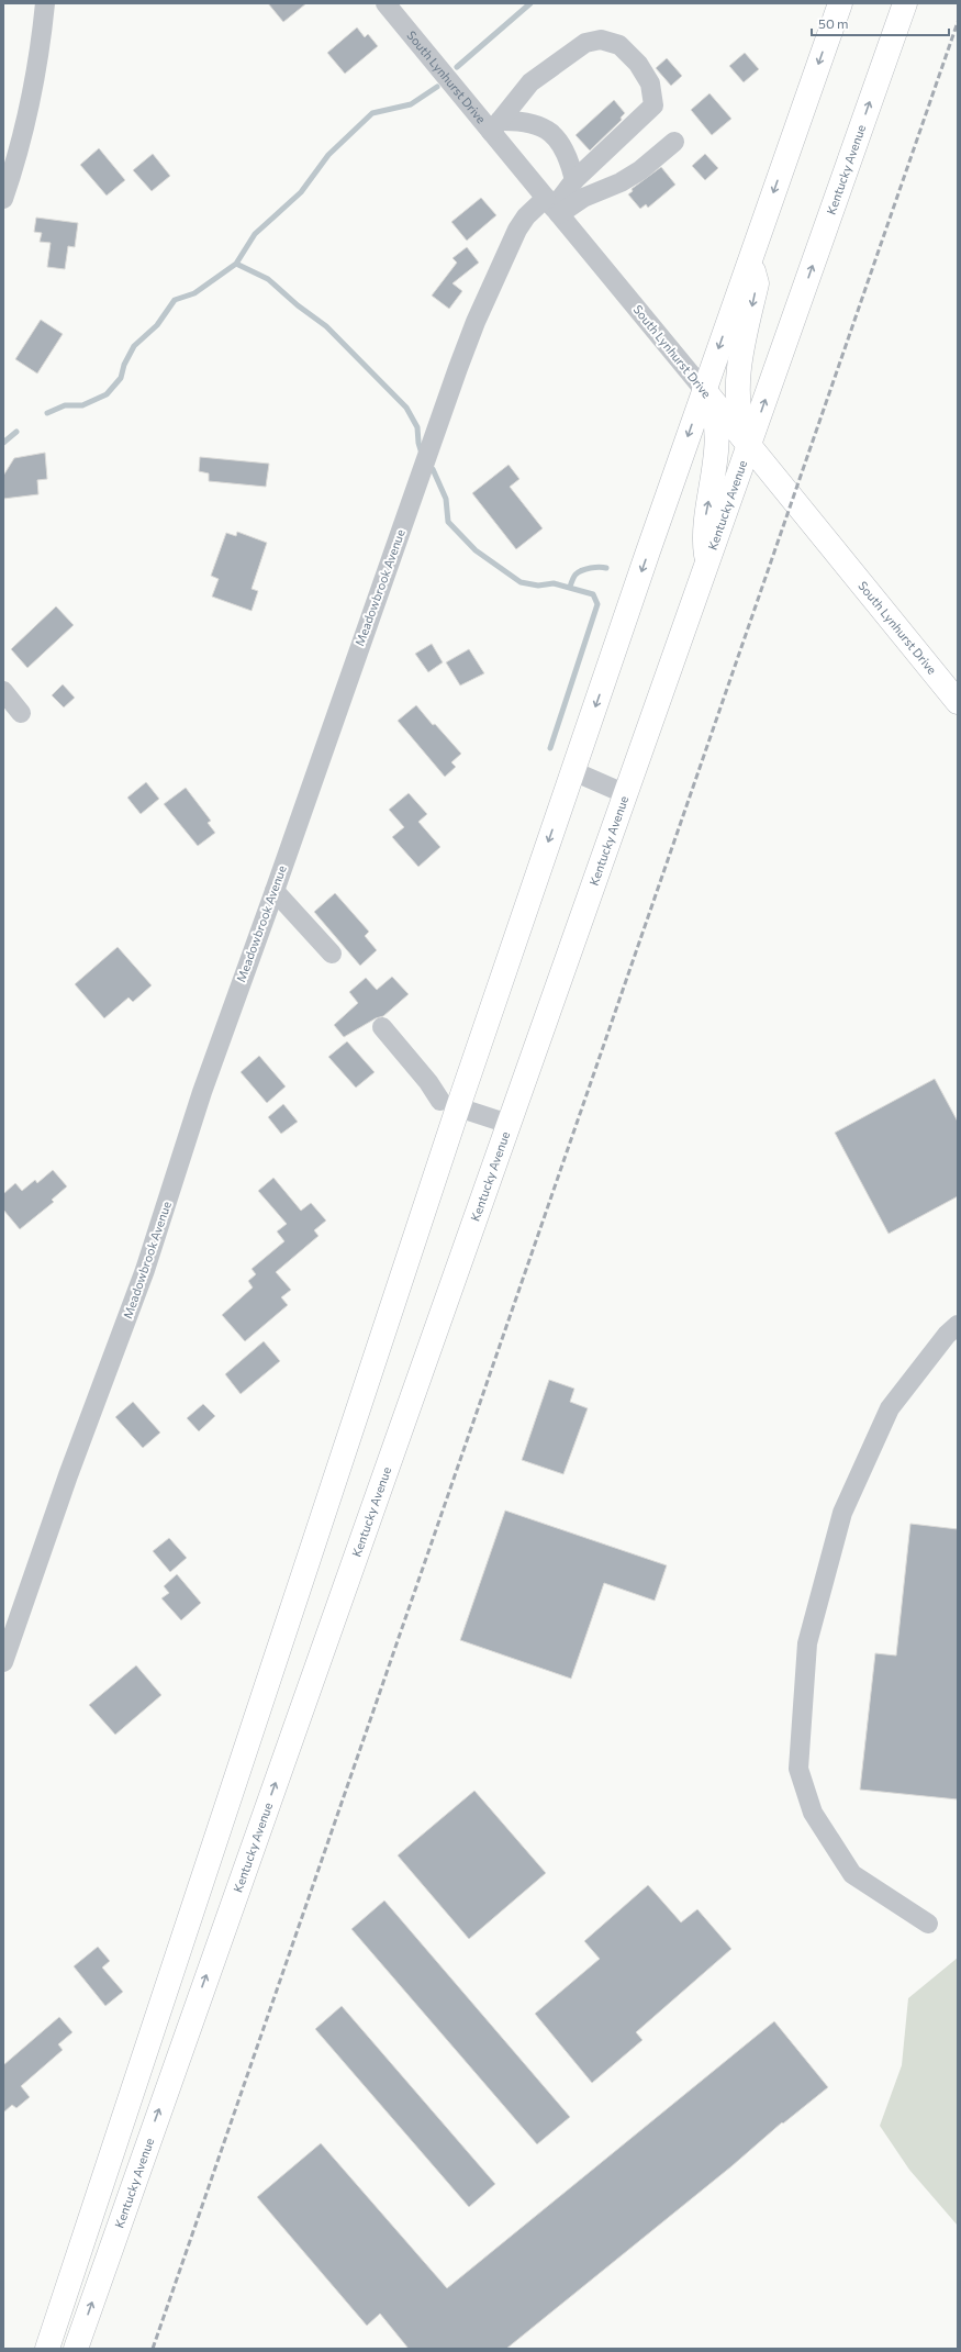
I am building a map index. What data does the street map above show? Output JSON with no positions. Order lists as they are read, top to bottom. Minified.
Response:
{"streets":{"main road":["South Lynhurst Drive","Kentucky Avenue"],"street":["Meadowbrook Avenue"]},"crossings":[["South Lynhurst Drive","Kentucky Avenue"],["South Lynhurst Drive","Meadowbrook Avenue"]],"scale_bar":"50 m"}
